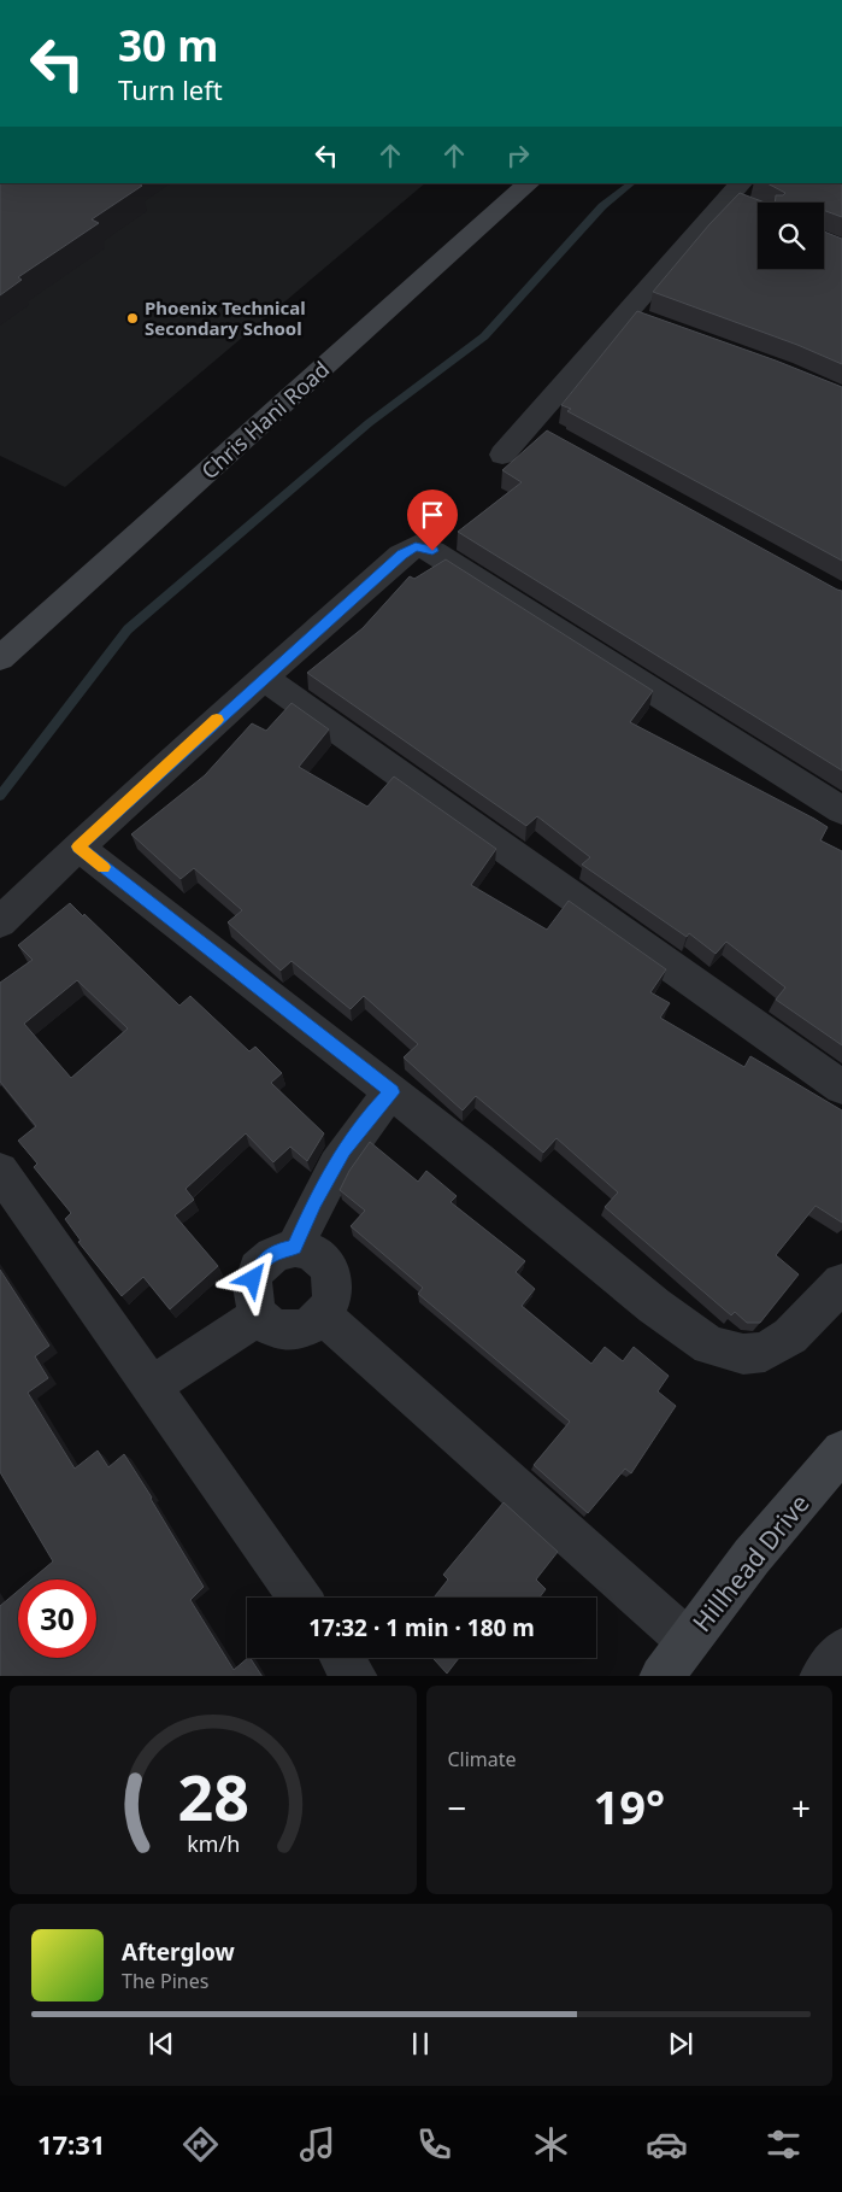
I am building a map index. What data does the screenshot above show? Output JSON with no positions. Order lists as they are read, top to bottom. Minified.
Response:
{"streets":{"main road":["Chris Hani Road","Hillhead Drive"]},"places":["Phoenix Technical Secondary School"],"page":{"turn":["30 m","Turn left"],"limit":"30","trip":"17:32 · 1 min · 180 m","tile":"Climate","heat":["−","19°","+"],"song":["Afterglow","The Pines"],"tabs":"17:31","gauge":["28","km/h"]}}
